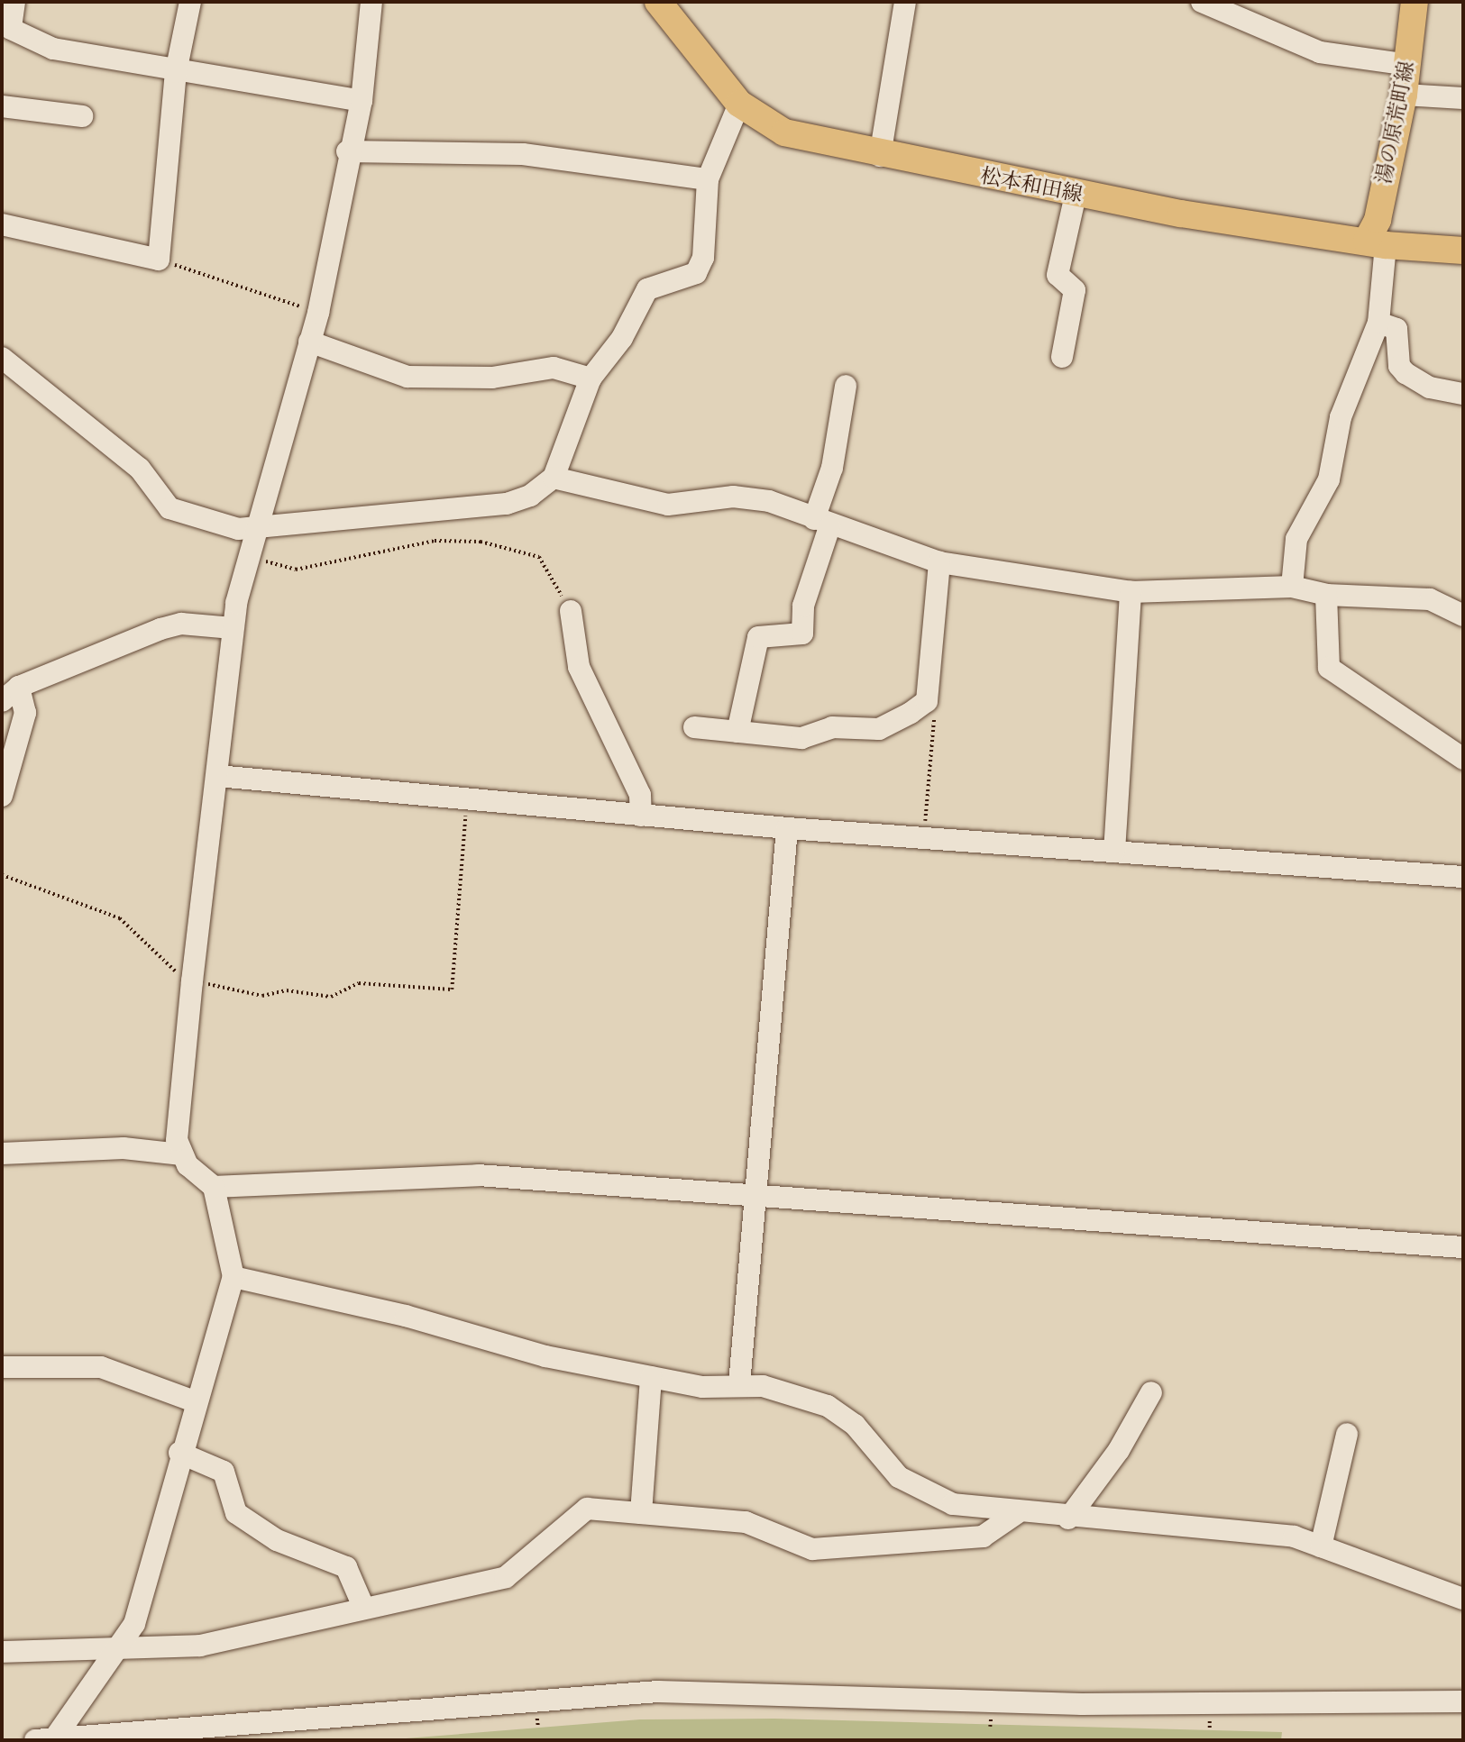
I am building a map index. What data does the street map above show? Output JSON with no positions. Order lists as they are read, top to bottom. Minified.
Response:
{"streets":{"main road":["湯の原荒町線","松本和田線"]},"crossings":[["湯の原荒町線","松本和田線"]]}
